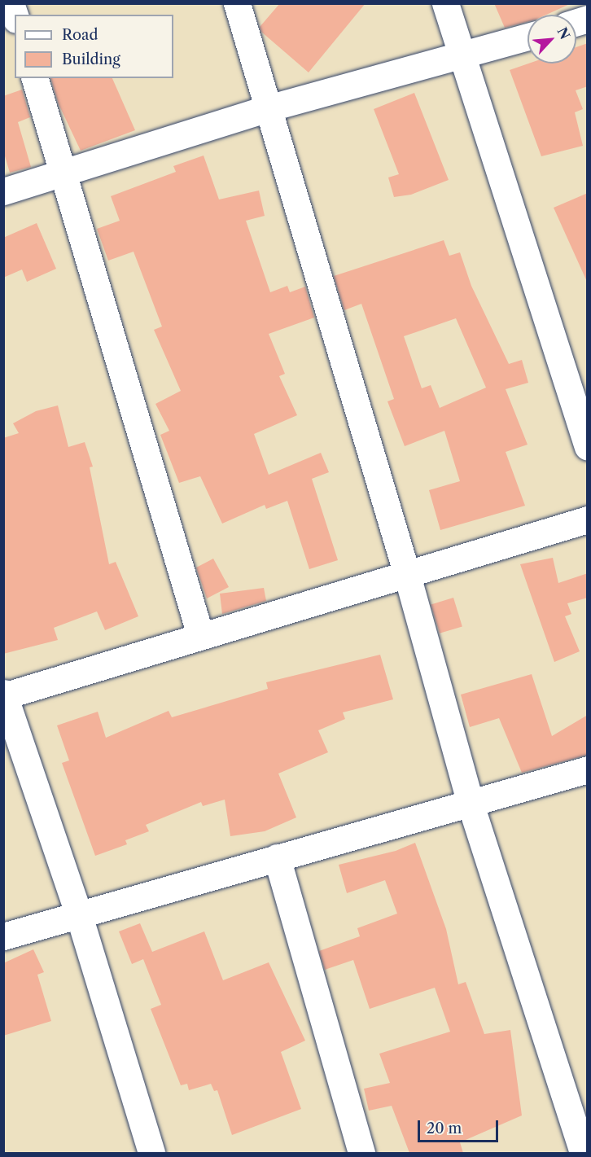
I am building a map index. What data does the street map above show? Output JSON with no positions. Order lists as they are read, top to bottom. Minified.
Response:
{"legend":["Road","Building"],"scale_bar":"20 m","north":"top right"}
